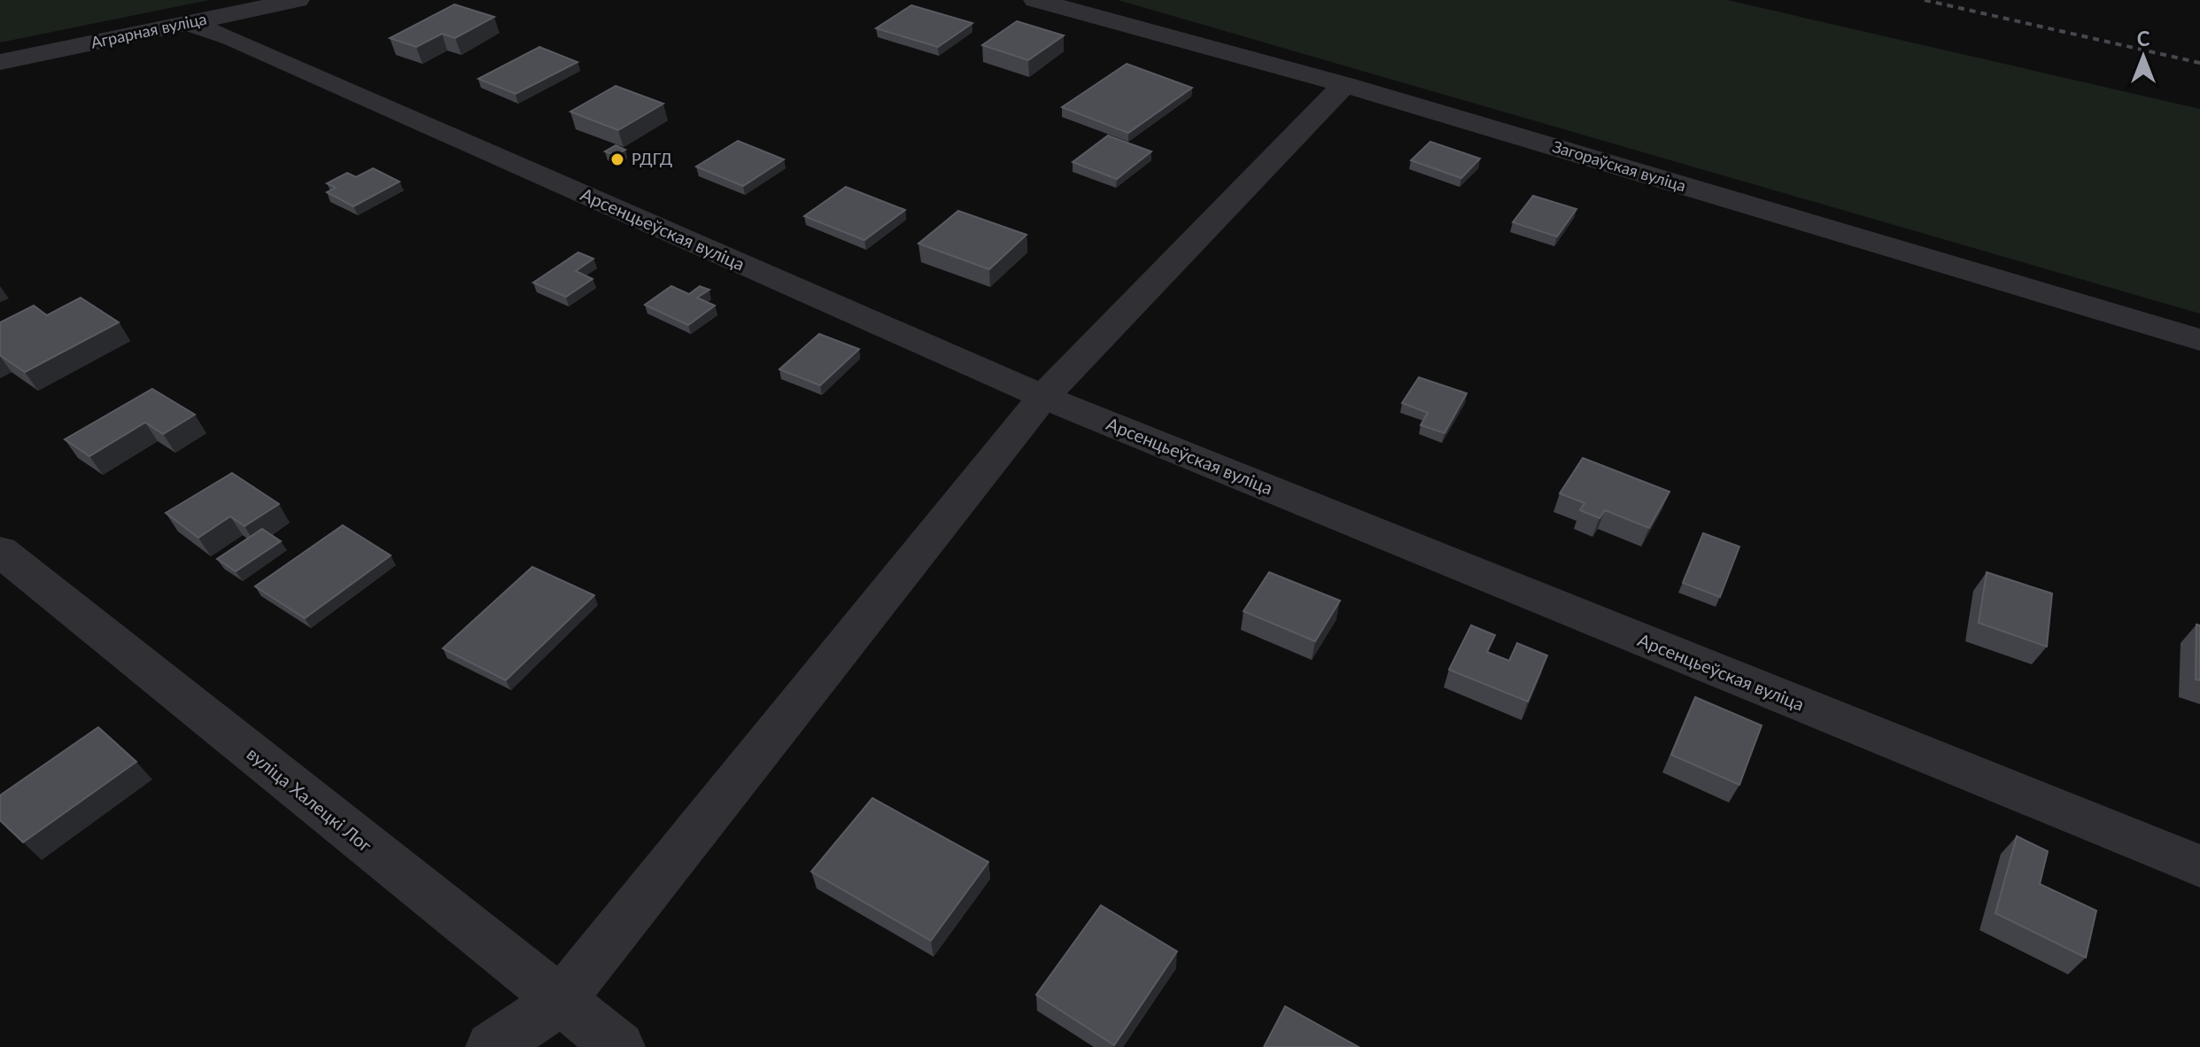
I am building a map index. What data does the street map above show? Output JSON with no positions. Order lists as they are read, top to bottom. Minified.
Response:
{"streets":{"street":["Аграрная вуліца","Загораўская вуліца","Арсенцьеўская вуліца","вуліца Халецкі Лог"]},"crossings":[["Аграрная вуліца","Арсенцьеўская вуліца"]],"places":["РДГД"],"north":"top"}
